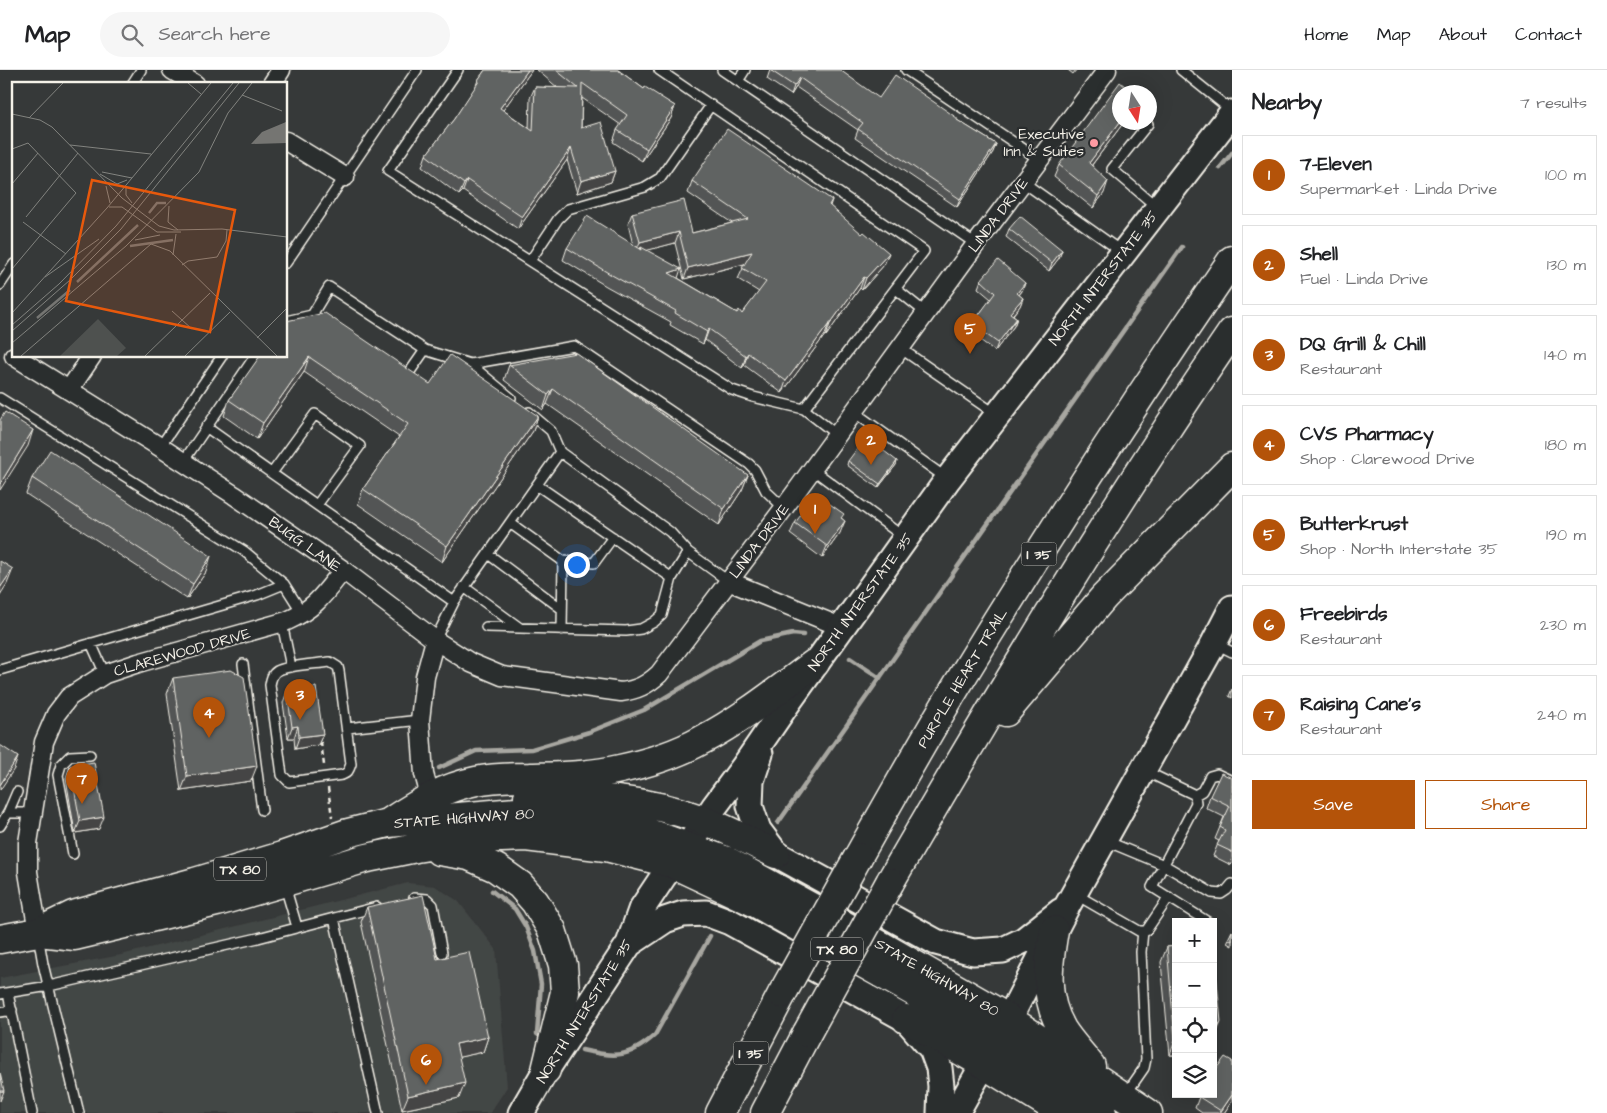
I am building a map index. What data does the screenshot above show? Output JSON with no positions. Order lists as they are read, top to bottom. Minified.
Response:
{"streets":{"main road":["NORTH INTERSTATE 35","I 35","PURPLE HEART TRAIL","STATE HIGHWAY 80","TX 80"],"street":["LINDA DRIVE","BUGG LANE","CLAREWOOD DRIVE"]},"crossings":[["LINDA DRIVE","BUGG LANE"],["NORTH INTERSTATE 35","STATE HIGHWAY 80"],["BUGG LANE","CLAREWOOD DRIVE"],["CLAREWOOD DRIVE","STATE HIGHWAY 80"],["STATE HIGHWAY 80","TX 80"]],"places":["Executive Inn & Suites"],"north":"bottom","page":{"header":"Map","search":"Search here","nav":["Home","Map","About","Contact"],"heading":["Nearby","7 results"],"list":[{"mark":"1","name":"7-Eleven","note":"Supermarket · Linda Drive","value":"100 m"},{"mark":"2","name":"Shell","note":"Fuel · Linda Drive","value":"130 m"},{"mark":"3","name":"DQ Grill & Chill","note":"Restaurant","value":"140 m"},{"mark":"4","name":"CVS Pharmacy","note":"Shop · Clarewood Drive","value":"180 m"},{"mark":"5","name":"Butterkrust","note":"Shop · North Interstate 35","value":"190 m"},{"mark":"6","name":"Freebirds","note":"Restaurant","value":"230 m"},{"mark":"7","name":"Raising Cane's","note":"Restaurant","value":"240 m"}],"pins":["5","2","1","3","4","7","6"],"buttons":["Save","Share"],"map_buttons":["+","−"]}}
